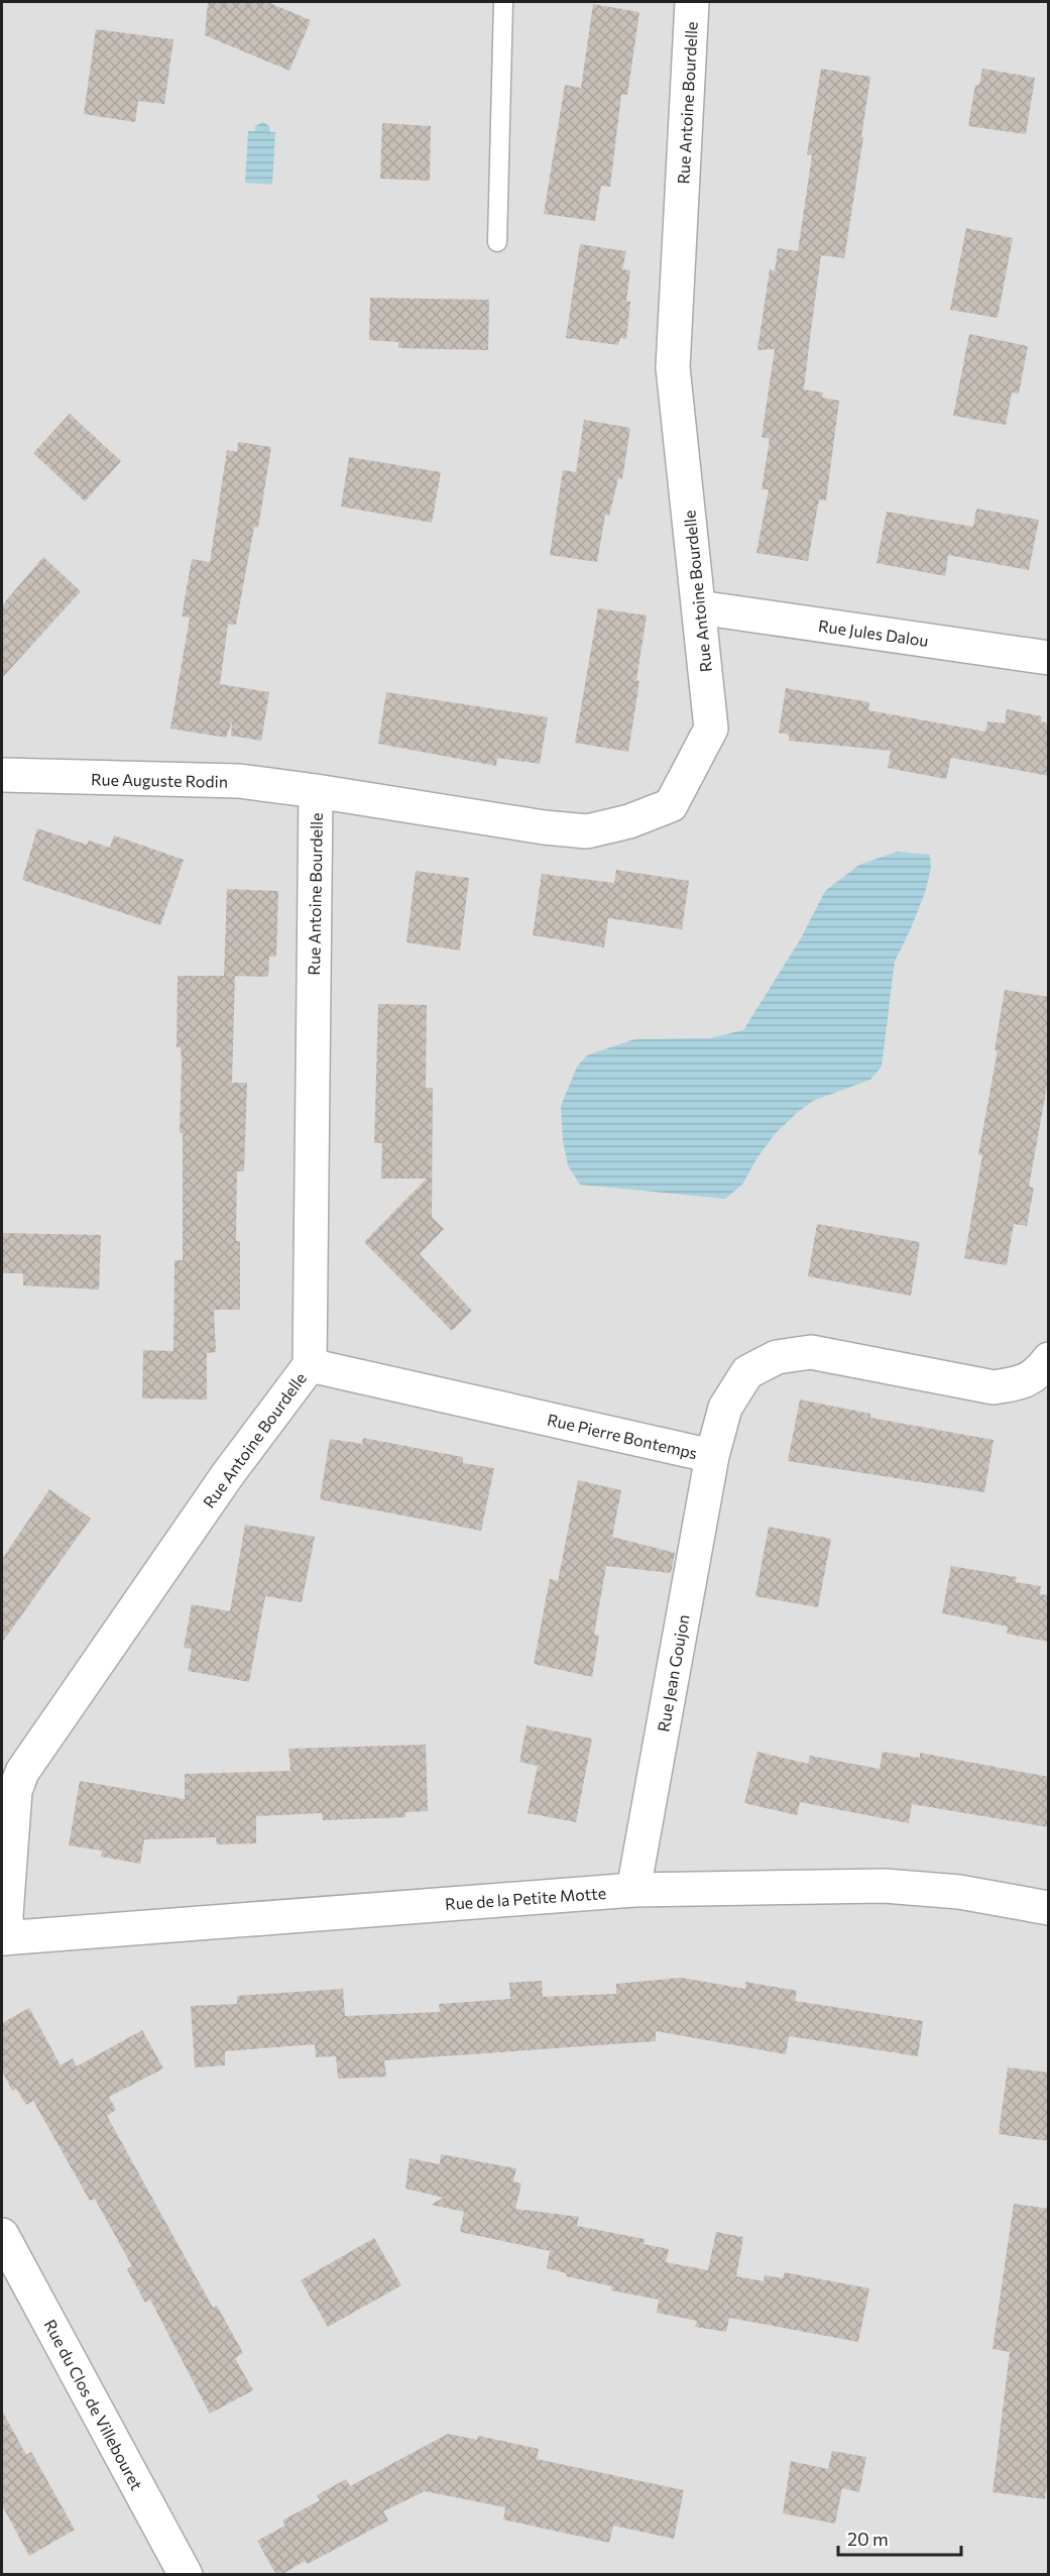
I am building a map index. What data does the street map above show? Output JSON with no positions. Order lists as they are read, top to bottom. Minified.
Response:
{"streets":{"street":["Rue Antoine Bourdelle","Rue Jules Dalou","Rue Auguste Rodin","Rue Pierre Bontemps","Rue Jean Goujon","Rue de la Petite Motte","Rue du Clos de Villebouret"]},"crossings":[["Rue Antoine Bourdelle","Rue Jules Dalou"],["Rue Antoine Bourdelle","Rue Auguste Rodin"],["Rue Antoine Bourdelle","Rue Pierre Bontemps"],["Rue Antoine Bourdelle","Rue de la Petite Motte"],["Rue Pierre Bontemps","Rue Jean Goujon"],["Rue Jean Goujon","Rue de la Petite Motte"]],"scale_bar":"20 m"}
